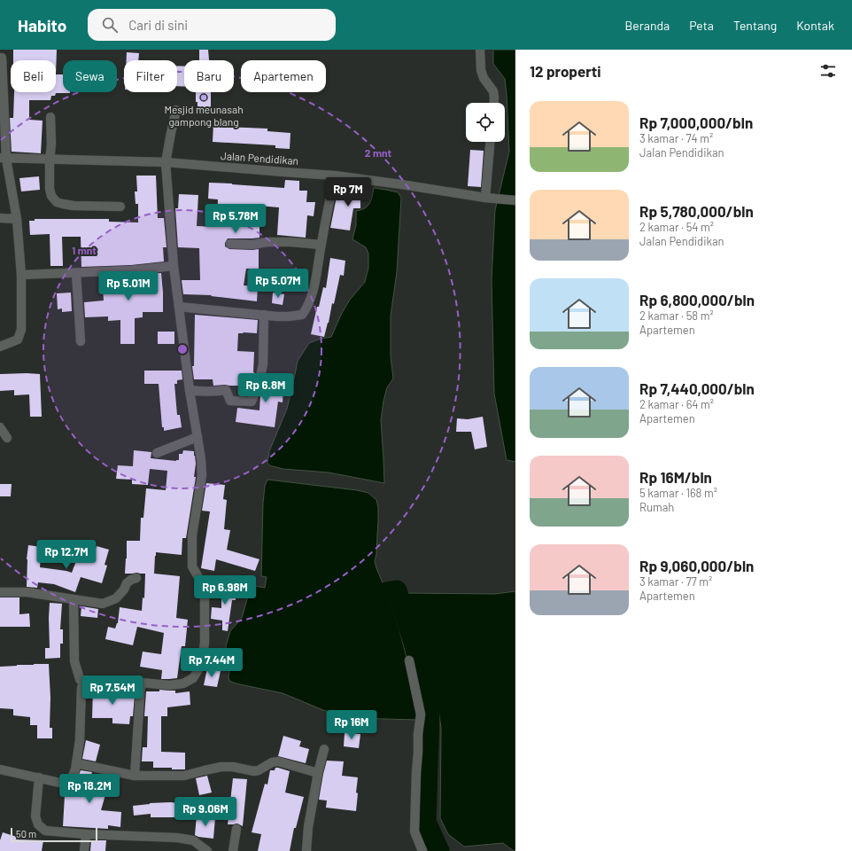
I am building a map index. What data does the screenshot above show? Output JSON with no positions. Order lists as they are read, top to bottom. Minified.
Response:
{"streets":{"street":["Jalan Pendidikan"]},"places":["Mesjid meunasah gampong blang"],"scale_bar":"50 m","page":{"header":"Habito","search":"Cari di sini","nav":["Beranda","Peta","Tentang","Kontak"],"heading":"12 properti","chip":["Beli","Sewa","Filter","Baru","Apartemen"],"list":[{"name":"Rp 7,000,000/bln","note":"3 kamar · 74 m² · Jalan Pendidikan"},{"name":"Rp 5,780,000/bln","note":"2 kamar · 54 m² · Jalan Pendidikan"},{"name":"Rp 6,800,000/bln","note":"2 kamar · 58 m² · Apartemen"},{"name":"Rp 7,440,000/bln","note":"2 kamar · 64 m² · Apartemen"},{"name":"Rp 16M/bln","note":"5 kamar · 168 m² · Rumah"},{"name":"Rp 9,060,000/bln","note":"3 kamar · 77 m² · Apartemen"}],"price":["Rp 7M","Rp 5.78M","Rp 5.07M","Rp 5.01M","Rp 6.8M","Rp 12.7M","Rp 6.98M","Rp 7.44M","Rp 7.54M","Rp 16M","Rp 18.2M","Rp 9.06M"],"scale":"50 m"},"rings":["2 mnt","1 mnt"]}
